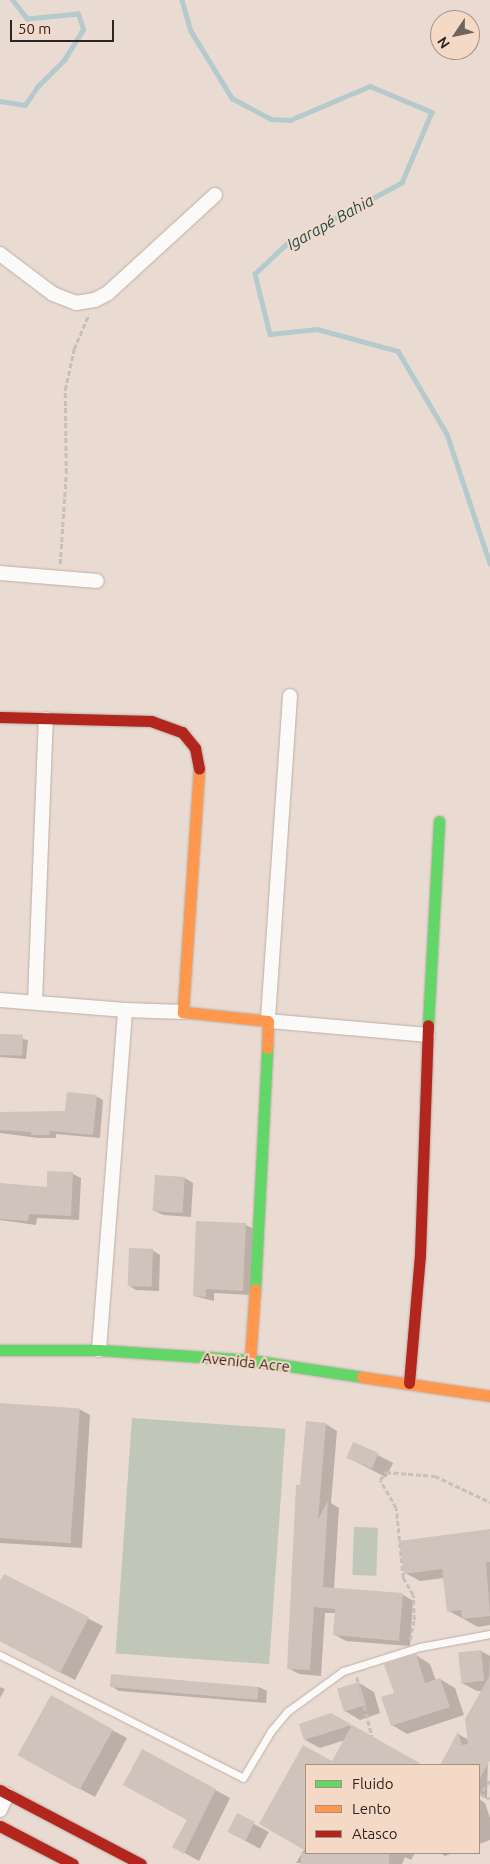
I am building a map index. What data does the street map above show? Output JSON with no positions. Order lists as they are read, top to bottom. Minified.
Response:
{"streets":{"street":["Avenida Acre"]},"water":["Igarapé Bahia"],"legend":["Fluido","Lento","Atasco"],"scale_bar":"50 m","north":"bottom left"}
